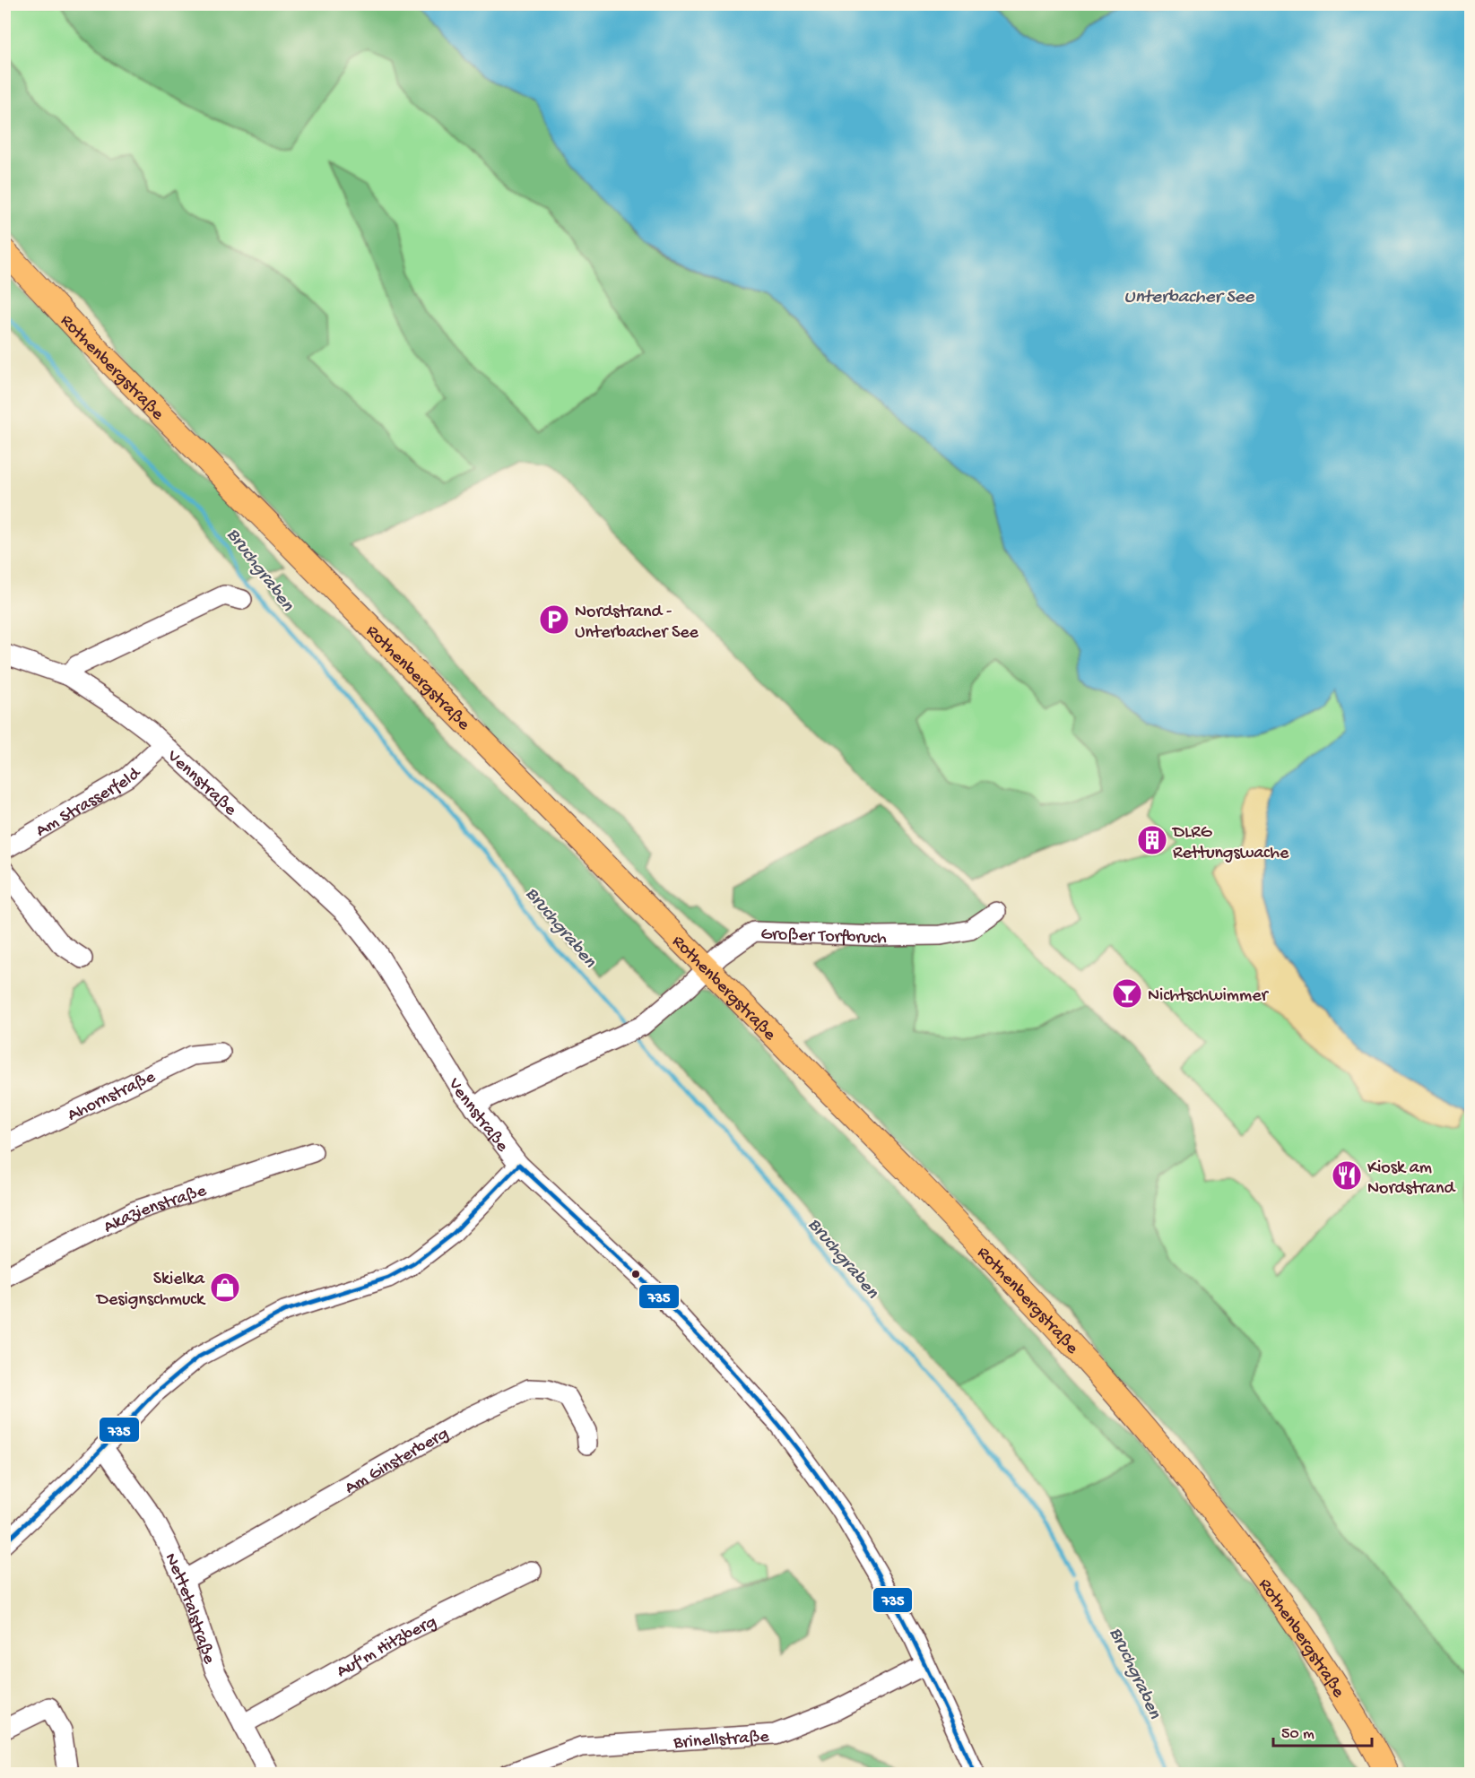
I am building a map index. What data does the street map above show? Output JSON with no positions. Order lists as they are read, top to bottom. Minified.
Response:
{"streets":{"main road":["Rothenbergstraße"],"street":["Vennstraße","Am Strasserfeld","Großer Torfbruch","Ahornstraße","Akazienstraße","Am Ginsterberg","Nettetalstraße","Auf'm Hitzberg","Brinellstraße"]},"crossings":[["Rothenbergstraße","Großer Torfbruch"],["Vennstraße","Am Strasserfeld"],["Vennstraße","Großer Torfbruch"],["Vennstraße","Brinellstraße"],["Am Ginsterberg","Nettetalstraße"],["Nettetalstraße","Auf'm Hitzberg"]],"water":["Unterbacher See","Bruchgraben"],"places":{"parking":["Nordstrand - Unterbacher See"],"building":["DLRG Rettungswache"],"bar":["Nichtschwimmer"],"restaurant":["Kiosk am Nordstrand"],"shop":["Skielka Designschmuck"]},"lines":["transit line 735"],"scale_bar":"50 m"}
